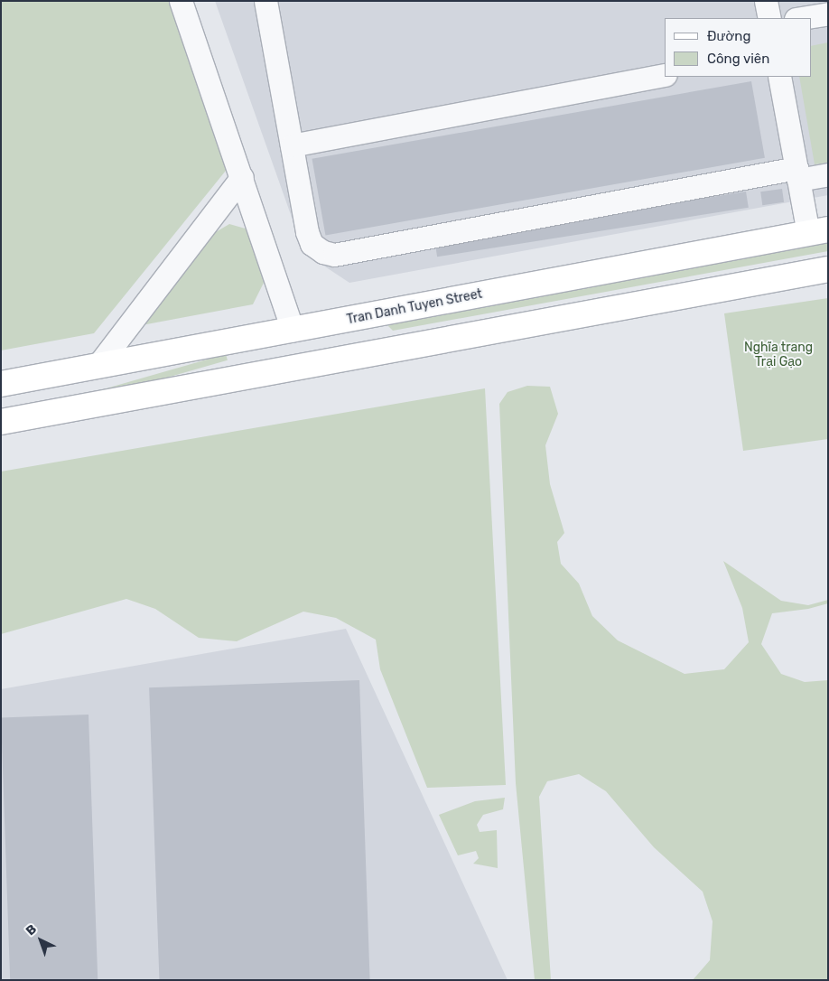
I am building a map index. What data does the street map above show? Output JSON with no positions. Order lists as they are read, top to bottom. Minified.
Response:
{"streets":{"main road":["Tran Danh Tuyen Street"]},"parks":["Nghĩa trang Trại Gạo"],"legend":["Đường","Công viên"],"north":"top left"}
